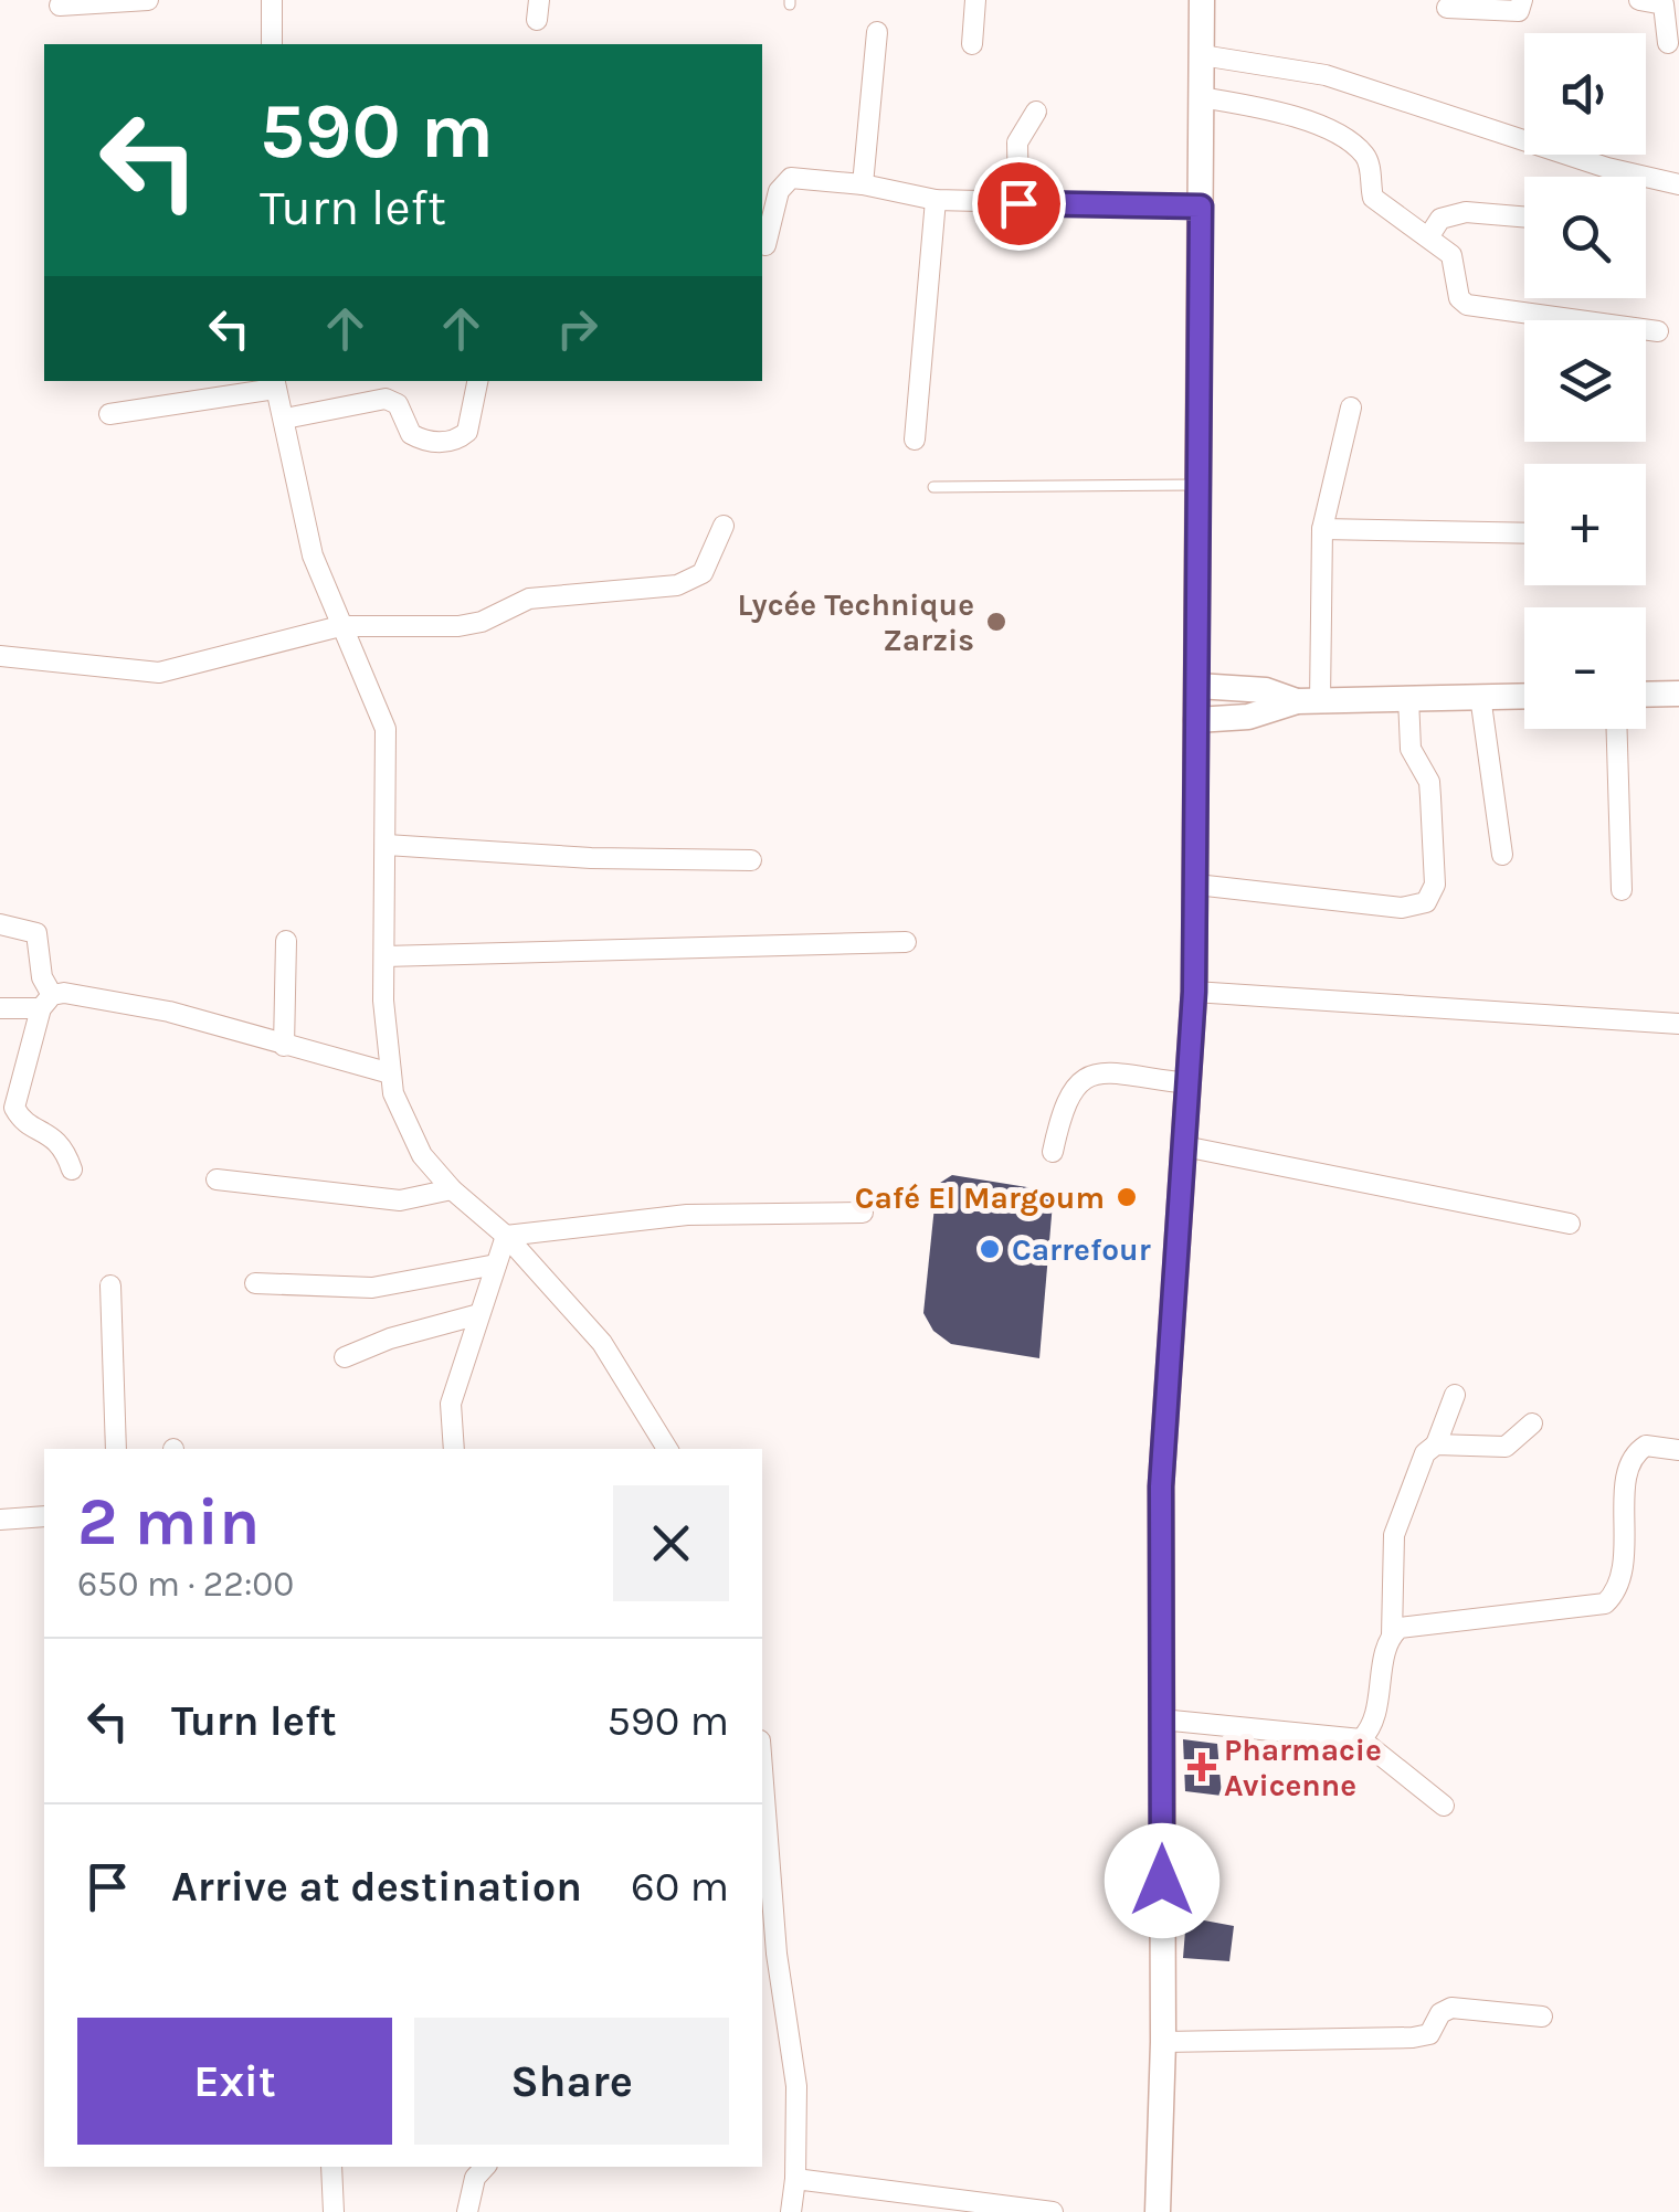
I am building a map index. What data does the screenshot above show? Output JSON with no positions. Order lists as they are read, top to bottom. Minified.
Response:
{"places":{"other":["Lycée Technique Zarzis","Café El Margoum","Carrefour"],"health":["Pharmacie Avicenne"]},"page":{"map_buttons":["+","−"],"turn":["590 m","Turn left"],"heading":["2 min","650 m · 22:00"],"list":[{"name":"Turn left","value":"590 m"},{"name":"Arrive at destination","value":"60 m"}],"buttons":["Exit","Share"]}}
